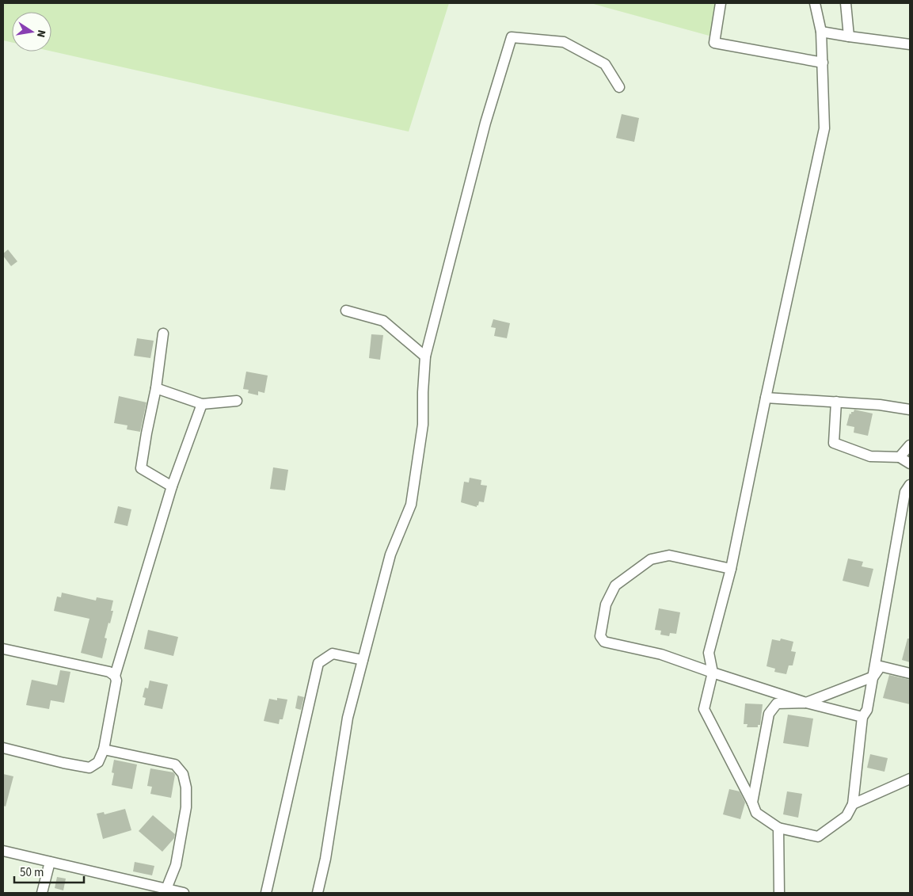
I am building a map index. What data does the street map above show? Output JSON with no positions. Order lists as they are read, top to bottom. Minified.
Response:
{"scale_bar":"50 m","north":"right"}
